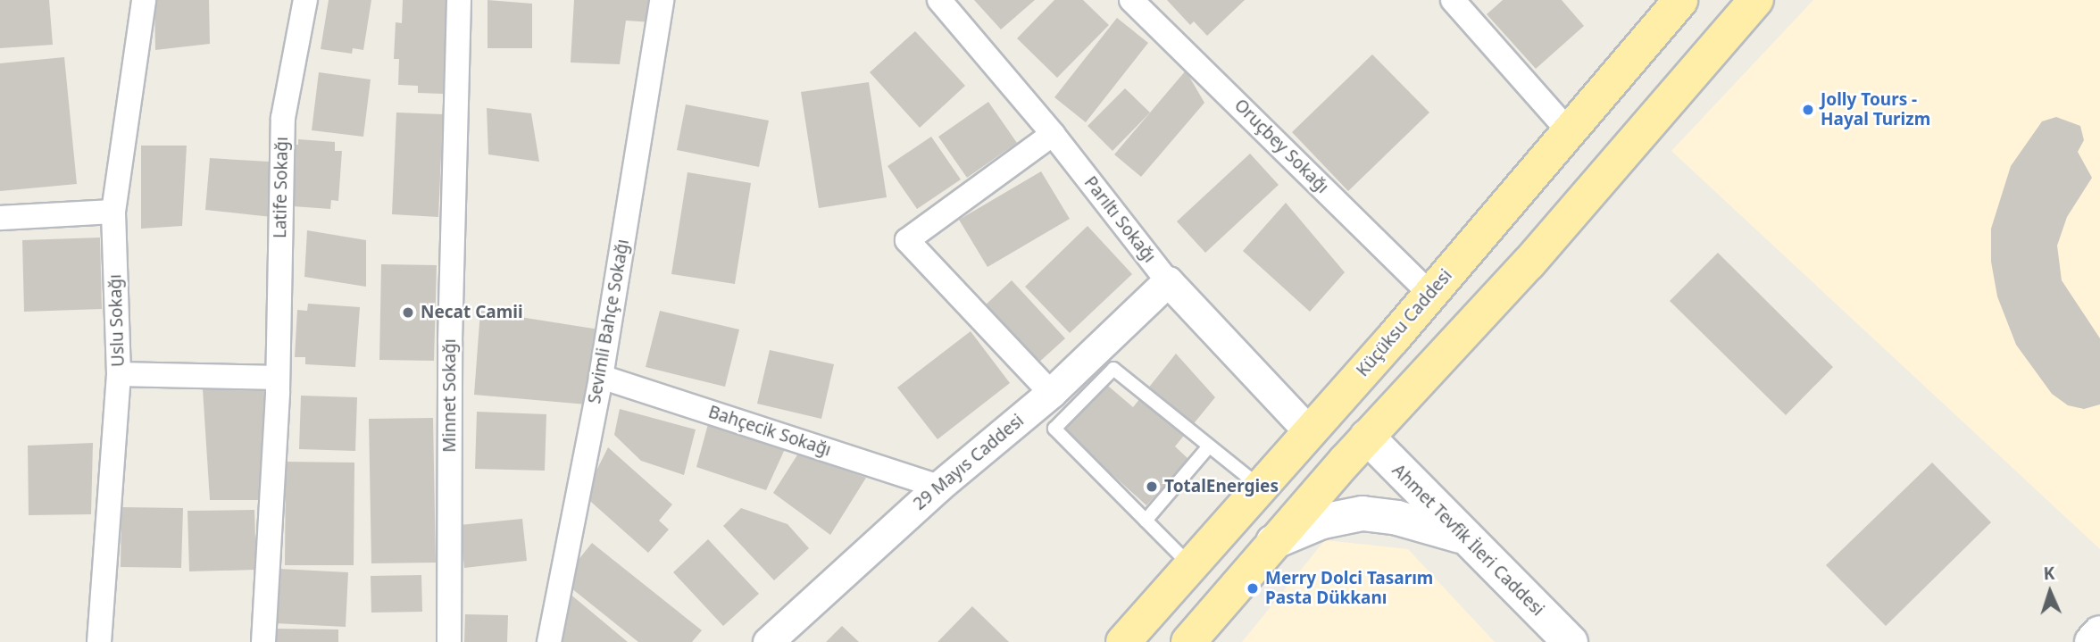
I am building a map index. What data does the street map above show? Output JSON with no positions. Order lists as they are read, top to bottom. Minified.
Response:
{"streets":{"main road":["Küçüksu Caddesi","Ahmet Tevfik İleri Caddesi"],"street":["Oruçbey Sokağı","Latife Sokağı","Parıltı Sokağı","Uslu Sokağı","Sevimli Bahçe Sokağı","Minnet Sokağı","Bahçecik Sokağı","29 Mayıs Caddesi"]},"crossings":[["Oruçbey Sokağı","Küçüksu Caddesi"],["Parıltı Sokağı","Küçüksu Caddesi"],["Parıltı Sokağı","29 Mayıs Caddesi"],["Sevimli Bahçe Sokağı","Bahçecik Sokağı"],["Bahçecik Sokağı","29 Mayıs Caddesi"]],"places":["Jolly Tours - Hayal Turizm","Necat Camii","TotalEnergies","Merry Dolci Tasarım Pasta Dükkanı"],"north":"top"}
